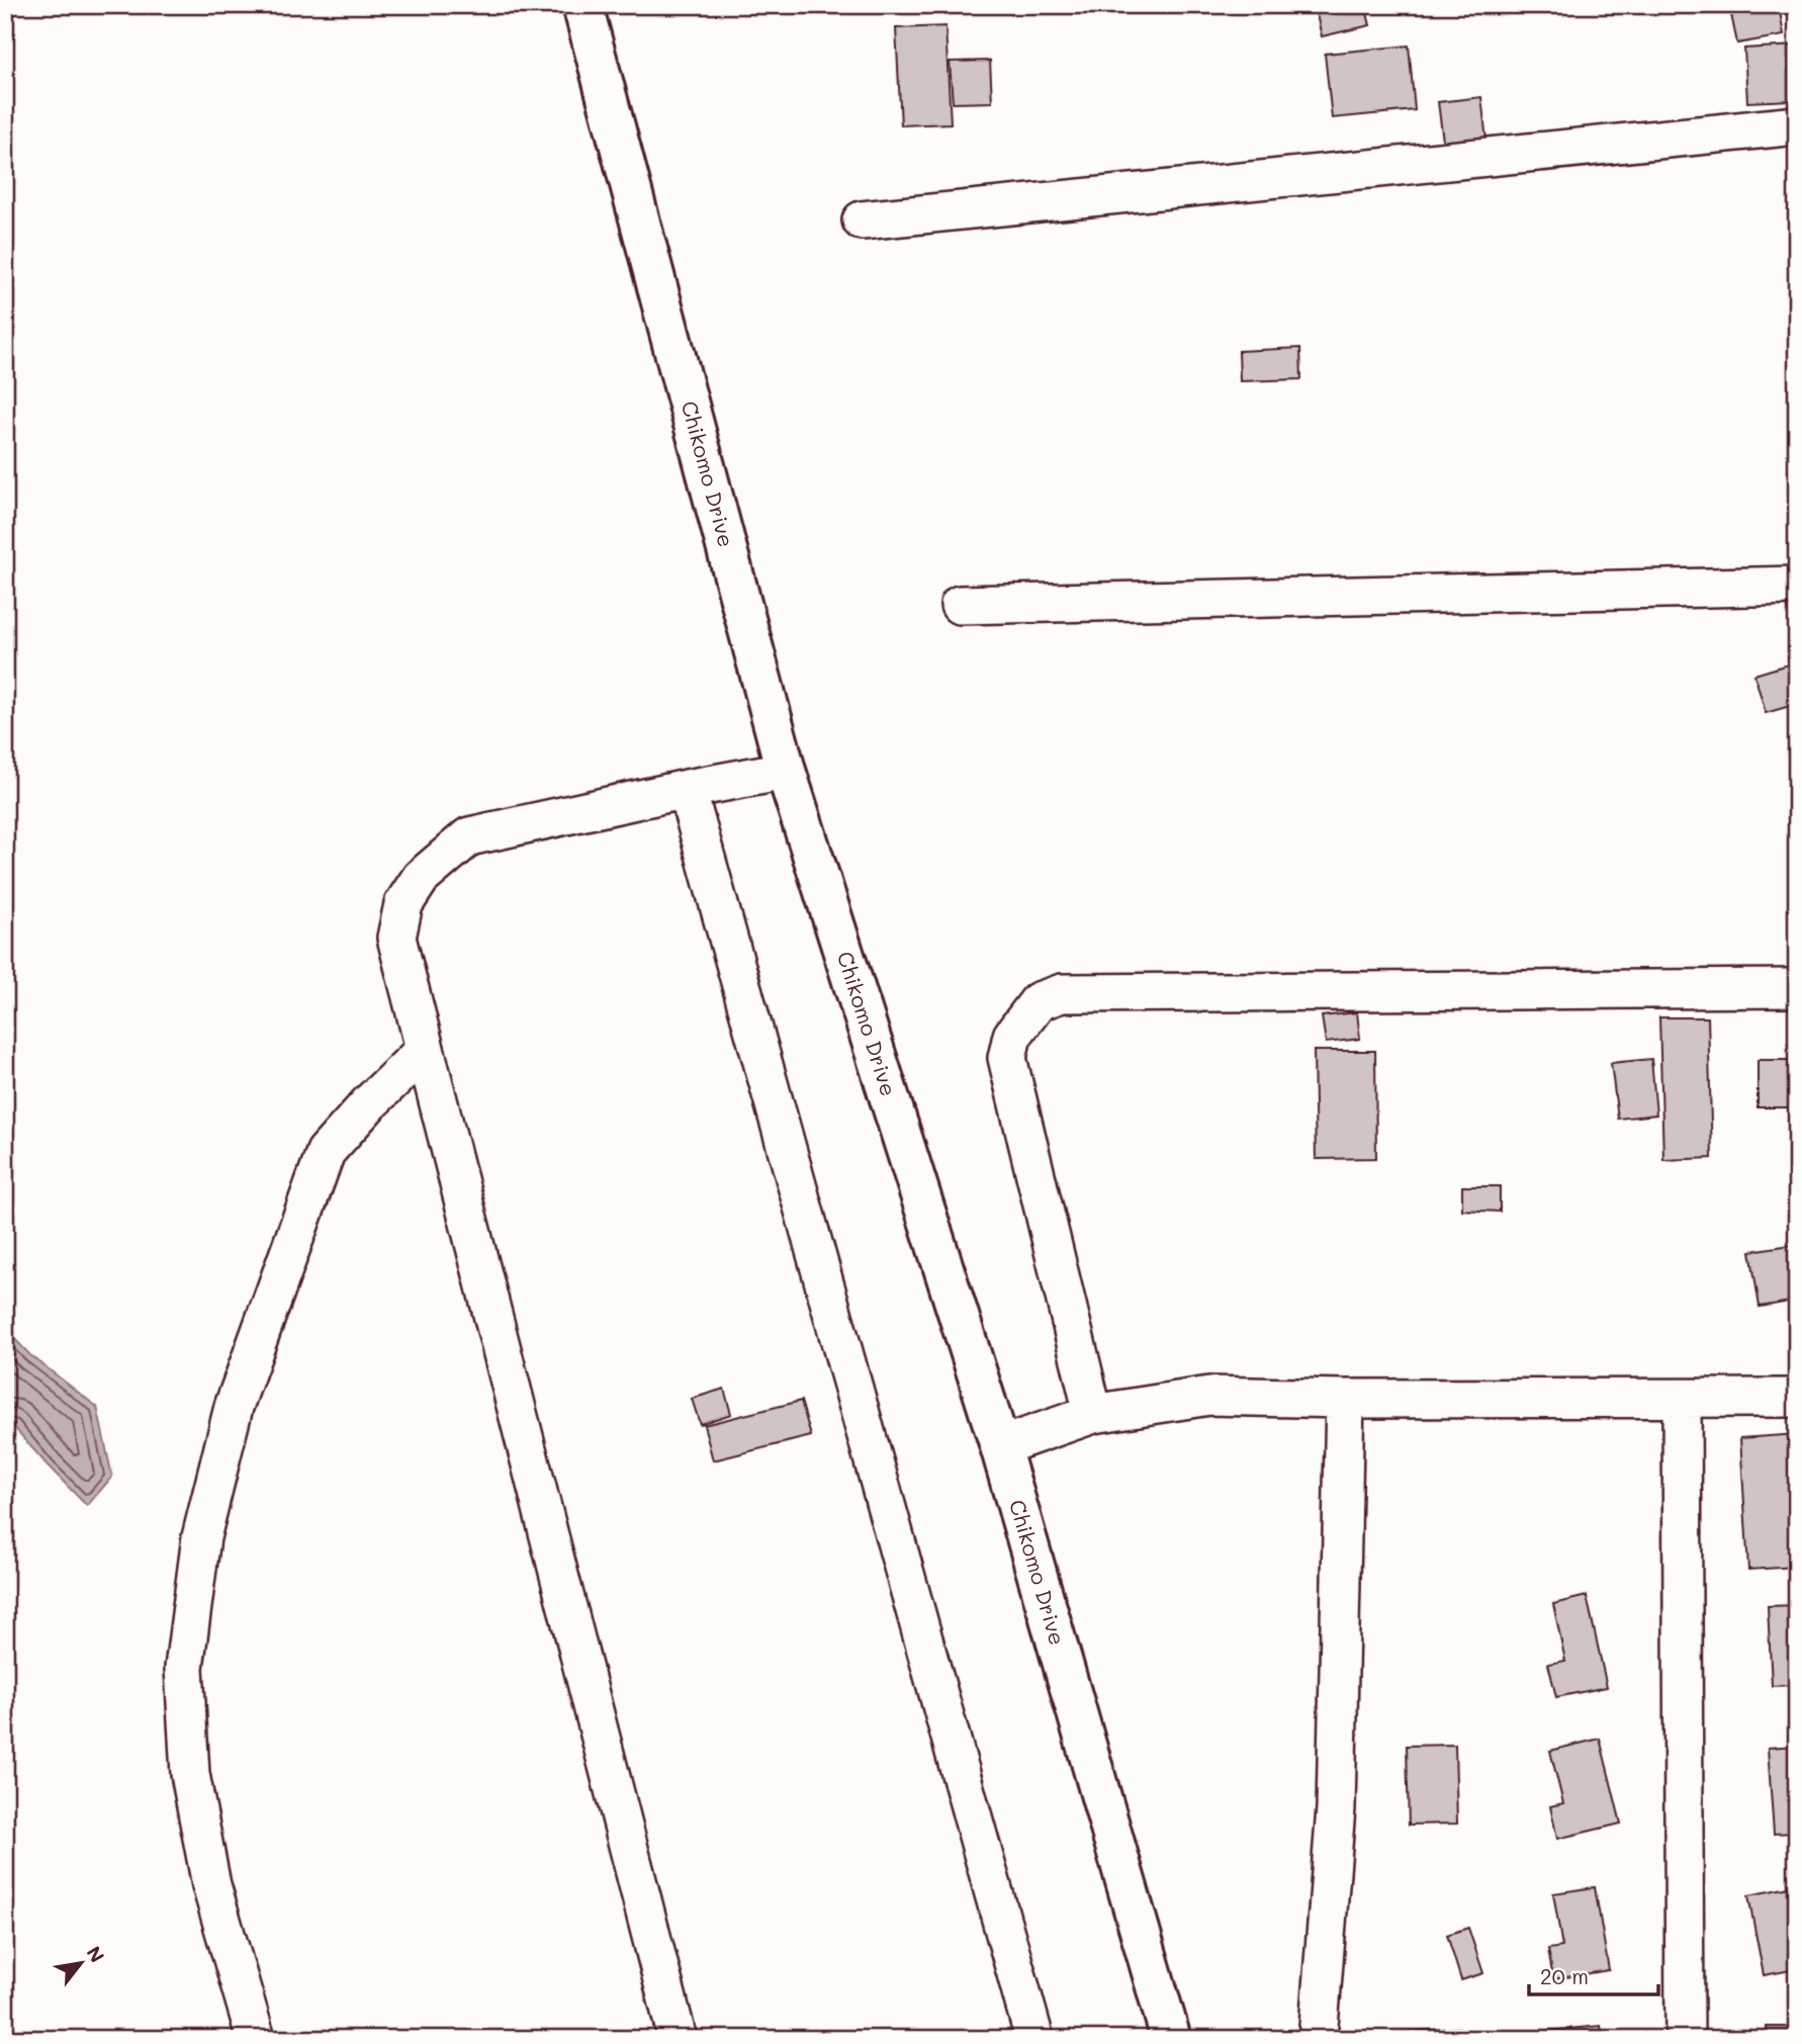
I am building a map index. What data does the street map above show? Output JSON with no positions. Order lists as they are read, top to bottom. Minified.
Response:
{"streets":{"street":["Chikomo Drive"]},"scale_bar":"20 m","north":"top right"}
